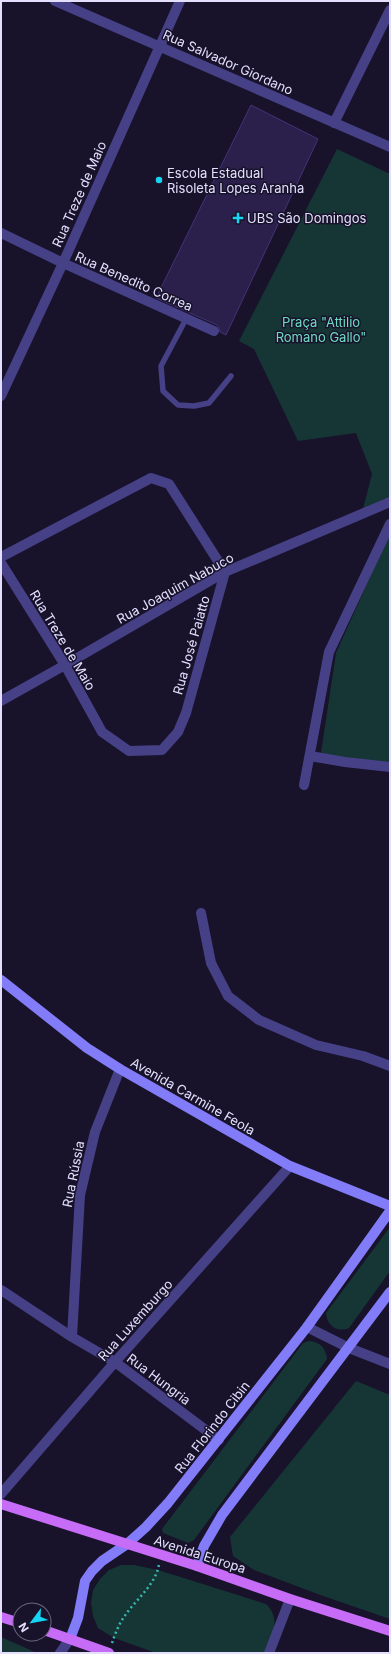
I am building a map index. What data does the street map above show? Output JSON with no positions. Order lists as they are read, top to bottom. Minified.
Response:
{"streets":{"main road":["Avenida Carmine Feola","Rua Florindo Cibin","Avenida Europa"],"street":["Rua Salvador Giordano","Rua Treze de Maio","Rua Benedito Correa","Rua Joaquim Nabuco","Rua José Paiatto","Rua Rússia","Rua Luxemburgo","Rua Hungria"]},"crossings":[["Rua Salvador Giordano","Rua Treze de Maio"],["Rua Treze de Maio","Rua Benedito Correa"],["Rua Treze de Maio","Rua Joaquim Nabuco"],["Rua Treze de Maio","Rua José Paiatto"],["Rua Joaquim Nabuco","Rua José Paiatto"],["Avenida Carmine Feola","Rua Rússia"],["Avenida Carmine Feola","Rua Luxemburgo"],["Rua Rússia","Rua Hungria"],["Rua Luxemburgo","Rua Hungria"],["Rua Hungria","Rua Florindo Cibin"],["Rua Florindo Cibin","Avenida Europa"]],"parks":["Praça \"Attilio Romano Gallo\""],"places":{"other":["Escola Estadual Risoleta Lopes Aranha"],"health":["UBS São Domingos"]},"north":"bottom left"}
